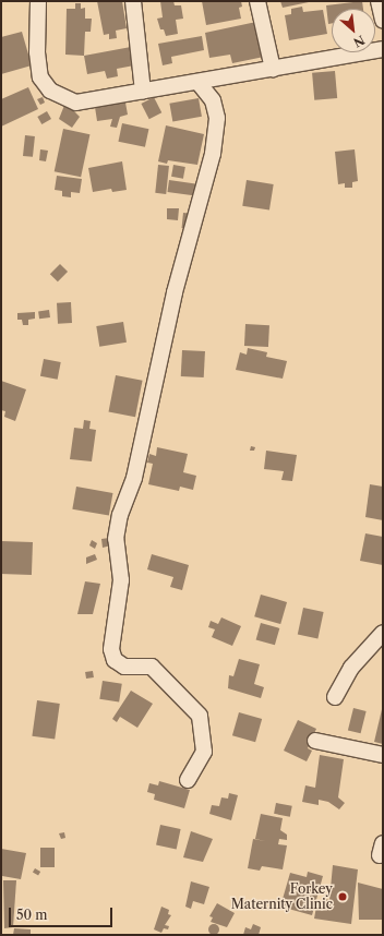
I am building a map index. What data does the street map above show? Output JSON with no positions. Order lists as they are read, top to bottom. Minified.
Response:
{"places":["Forkey Maternity Clinic"],"scale_bar":"50 m","north":"bottom right"}
